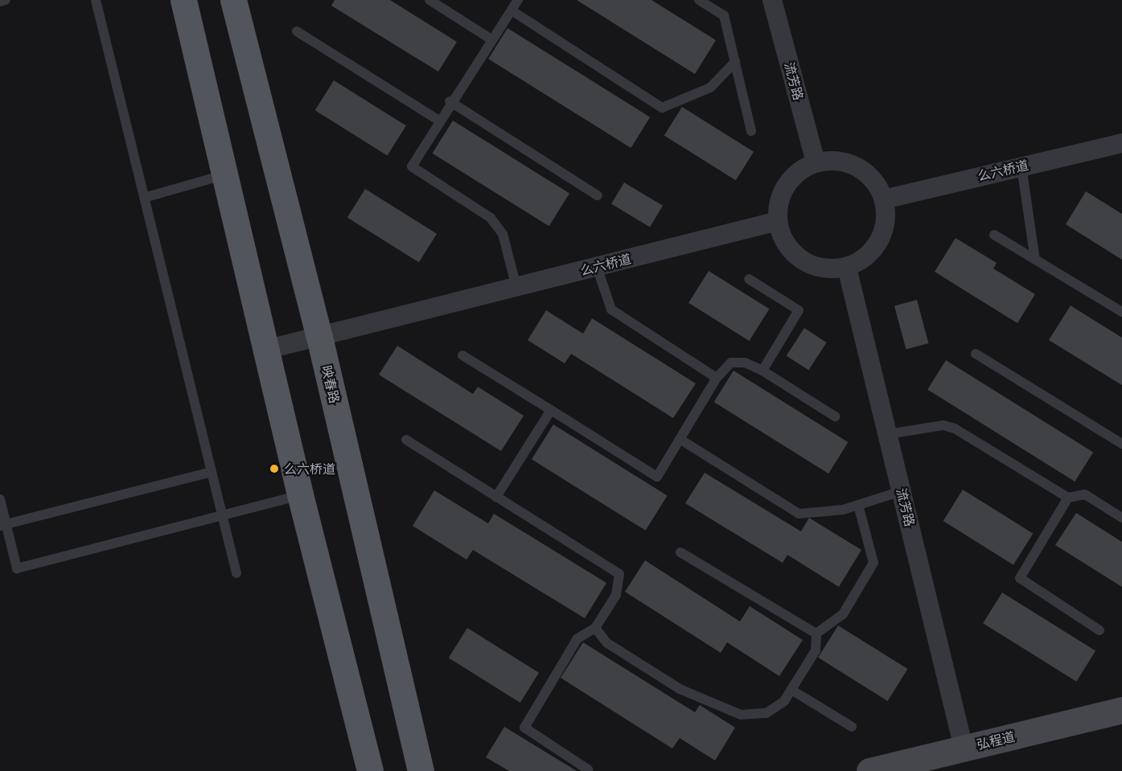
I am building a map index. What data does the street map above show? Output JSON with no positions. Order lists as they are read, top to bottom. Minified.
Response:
{"streets":{"main road":["映春路","弘程道"],"street":["流芳路","么六桥道"]},"crossings":[["流芳路","么六桥道"],["流芳路","弘程道"],["么六桥道","映春路"]],"places":["么六桥道"]}
